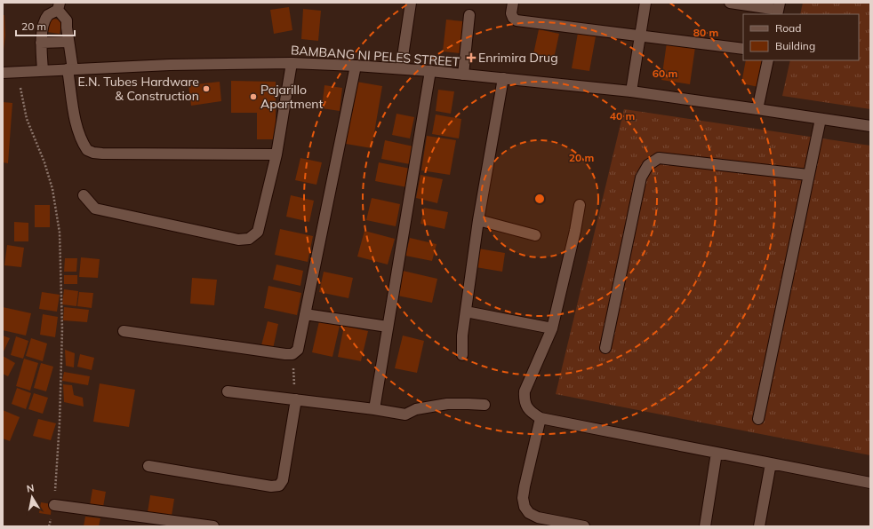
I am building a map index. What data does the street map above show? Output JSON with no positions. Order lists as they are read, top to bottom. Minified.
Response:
{"streets":{"street":["BAMBANG NI PELES STREET"]},"places":{"health":["Enrimira Drug"],"other":["E.N. Tubes Hardware & Construction","Pajarillo Apartment"]},"legend":["Road","Building"],"scale_bar":"20 m","north":"top","rings":["80 m","60 m","40 m","20 m"]}
